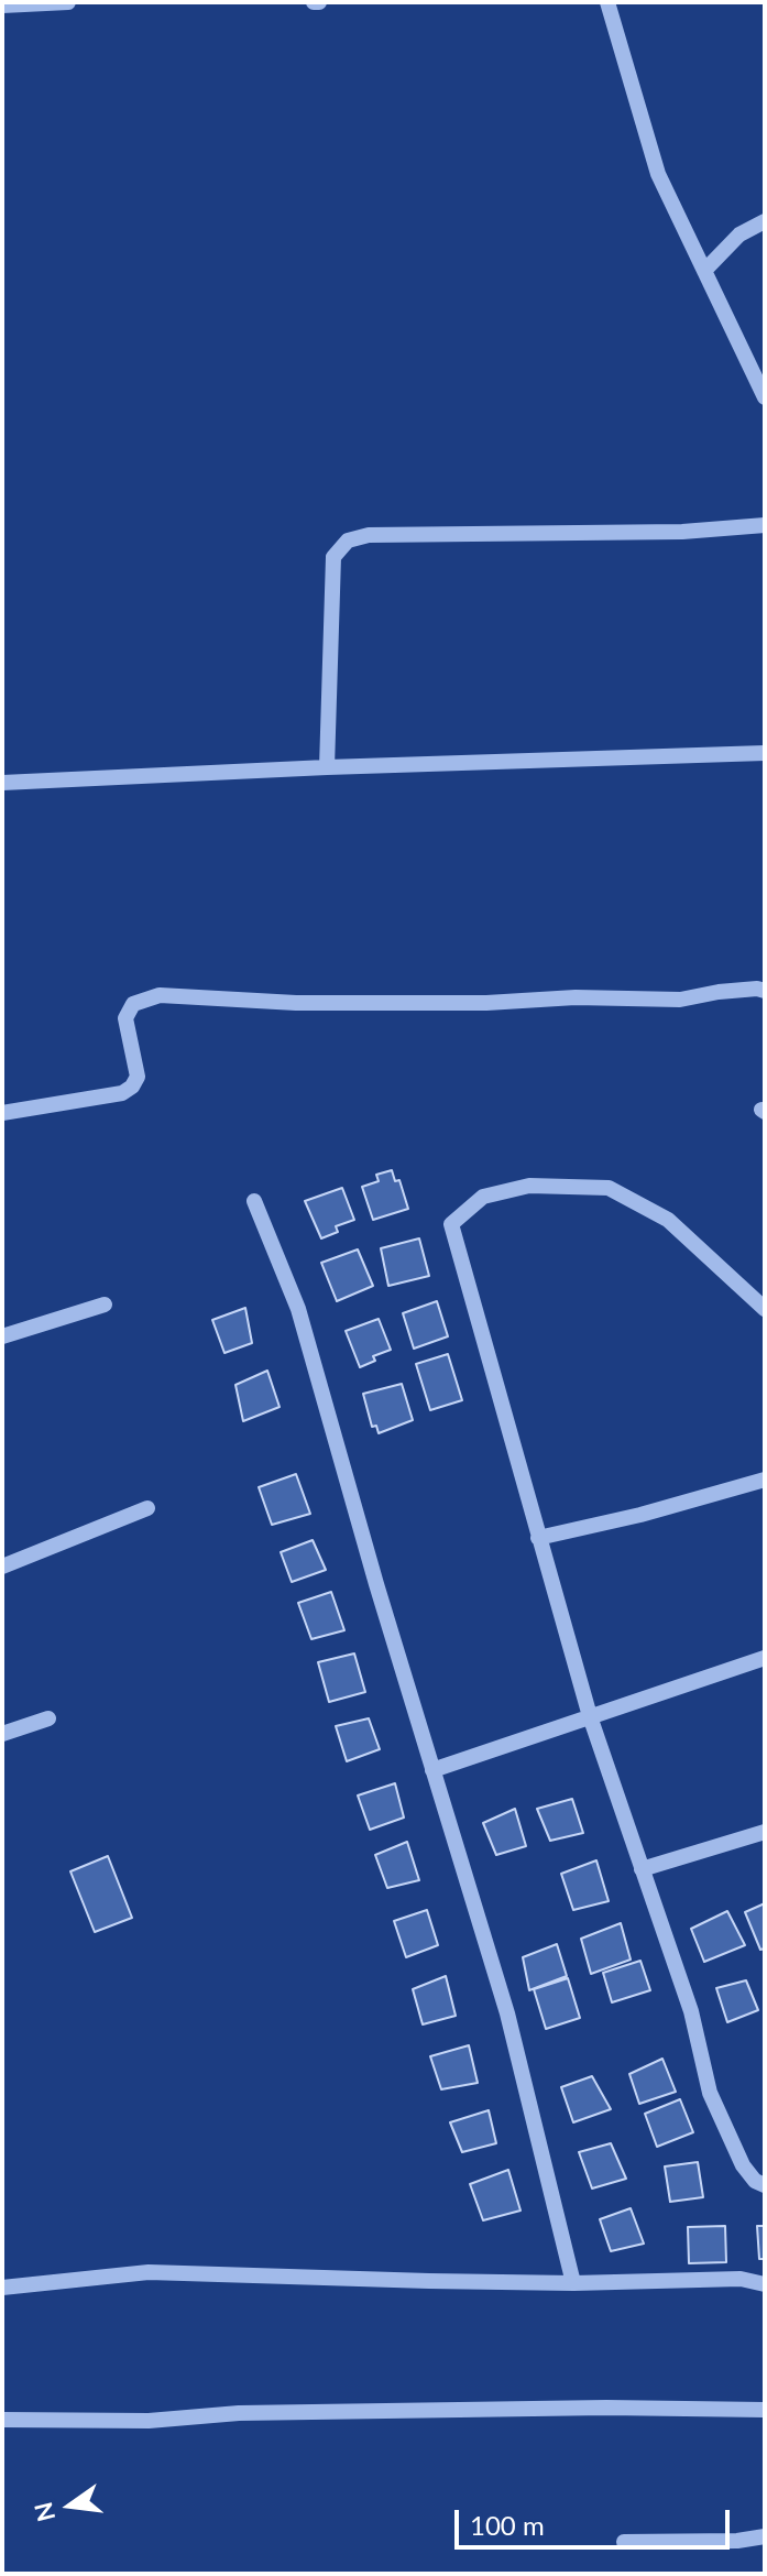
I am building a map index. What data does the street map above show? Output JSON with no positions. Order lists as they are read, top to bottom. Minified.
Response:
{"scale_bar":"100 m","north":"left"}
